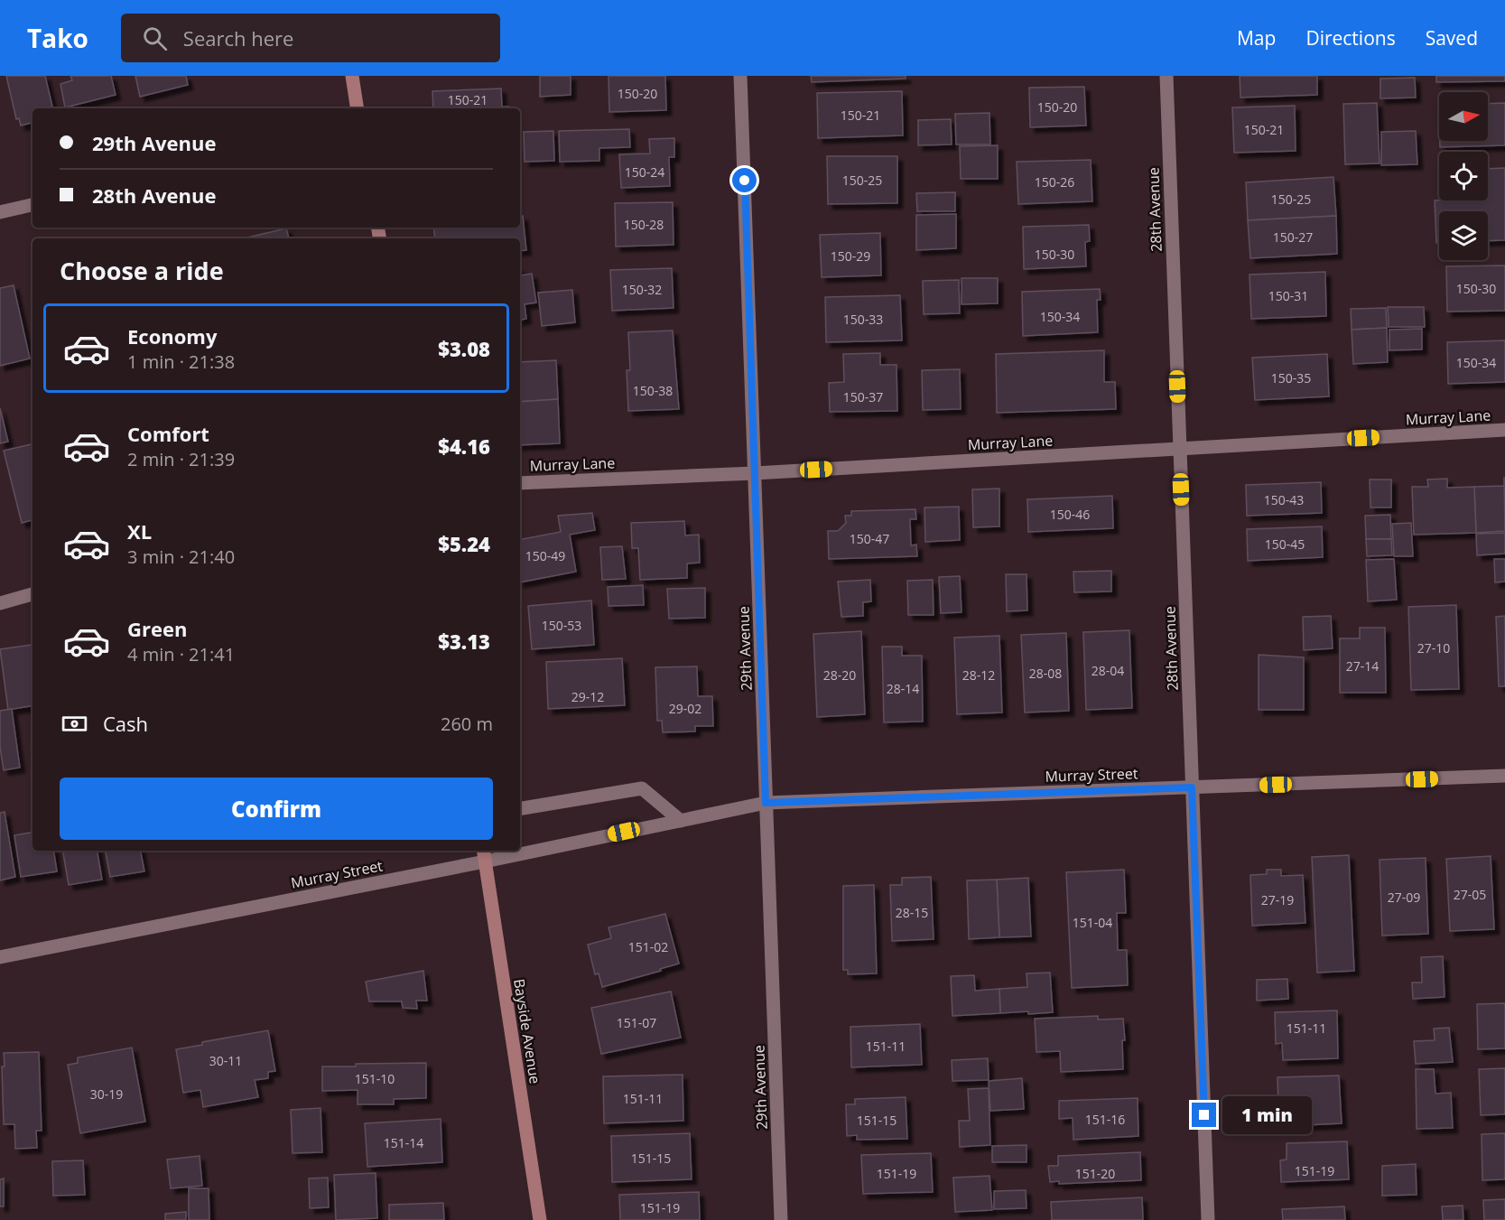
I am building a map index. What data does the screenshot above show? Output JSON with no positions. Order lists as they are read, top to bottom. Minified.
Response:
{"streets":{"street":["28th Avenue","Murray Lane","29th Avenue","Murray Street","Bayside Avenue"]},"crossings":[["28th Avenue","Murray Lane"],["28th Avenue","Murray Street"],["Murray Lane","29th Avenue"],["29th Avenue","Murray Street"],["Murray Street","Bayside Avenue"]],"house_numbers":["150-20","150-21","150-20","150-21","150-21","150-24","150-25","150-26","150-25","150-28","150-27","150-30","150-29","150-30","150-32","150-31","150-34","150-33","150-34","150-35","150-38","150-37","150-43","150-46","150-47","150-45","150-49","150-53","27-10","27-14","28-04","28-08","28-20","28-12","28-14","29-12","29-02","27-05","27-09","27-19","28-15","151-04","151-02","151-07","151-11","151-11","30-11","151-10","30-19","151-11","151-16","151-15","151-14","151-15","151-19","151-19","151-20","151-19"],"north":"right","page":{"header":"Tako","search":"Search here","nav":["Map","Directions","Saved"],"banner":["29th Avenue","28th Avenue"],"heading":"Choose a ride","list":[{"name":"Economy","note":"1 min · 21:38","value":"$3.08"},{"name":"Comfort","note":"2 min · 21:39","value":"$4.16"},{"name":"XL","note":"3 min · 21:40","value":"$5.24"},{"name":"Green","note":"4 min · 21:41","value":"$3.13"}],"pay":["Cash","260 m"],"buttons":"Confirm","bubble":"1 min"}}
